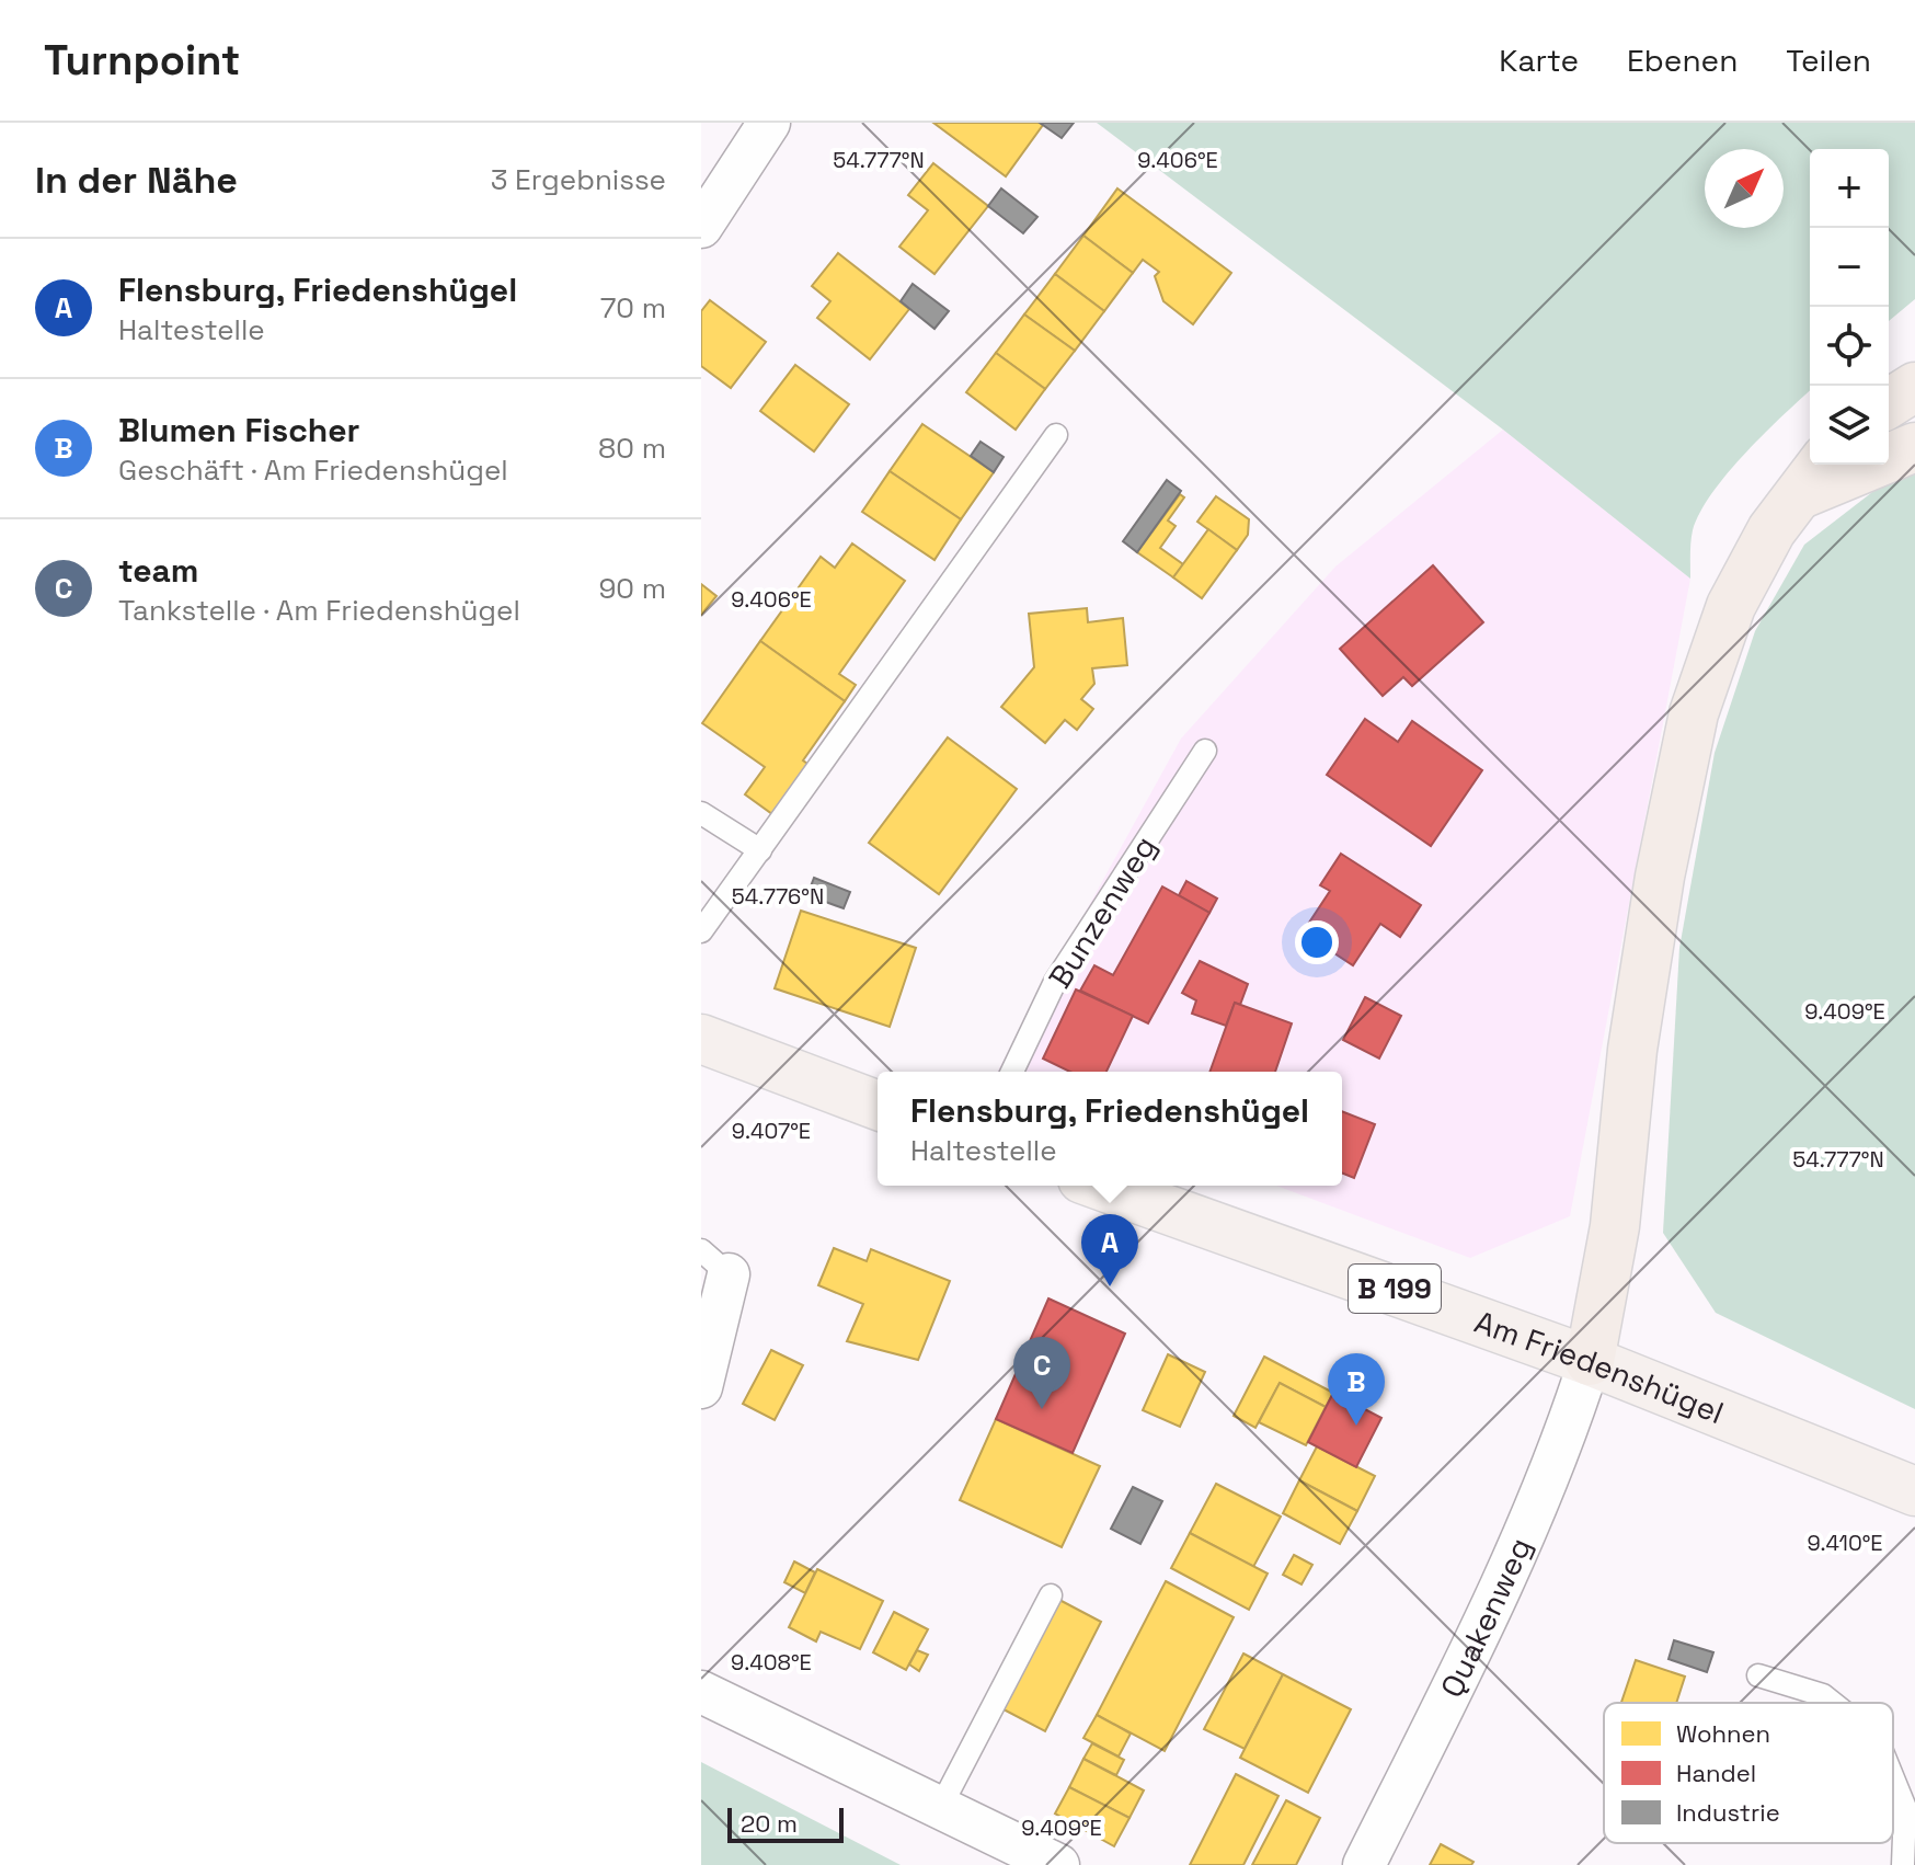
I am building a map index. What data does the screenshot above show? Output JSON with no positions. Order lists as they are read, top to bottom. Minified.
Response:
{"streets":{"main road":["B 199","Am Friedenshügel"],"street":["Quakenweg"],"lane":["Bunzenweg"]},"crossings":[["Am Friedenshügel","Quakenweg"]],"legend":["Wohnen","Handel","Industrie"],"scale_bar":"20 m","north":"top right","page":{"header":"Turnpoint","nav":["Karte","Ebenen","Teilen"],"heading":["In der Nähe","3 Ergebnisse"],"map_buttons":["+","−"],"list":[{"mark":"A","name":"Flensburg, Friedenshügel","note":"Haltestelle","value":"70 m"},{"mark":"B","name":"Blumen Fischer","note":"Geschäft · Am Friedenshügel","value":"80 m"},{"mark":"C","name":"team","note":"Tankstelle · Am Friedenshügel","value":"90 m"}],"popup":["Flensburg, Friedenshügel","Haltestelle"],"pins":["A","C","B"],"scale":"20 m"},"coordinates":["54.777°N","9.406°E","54.776°N","9.409°E","9.407°E","9.410°E","9.408°E"]}
